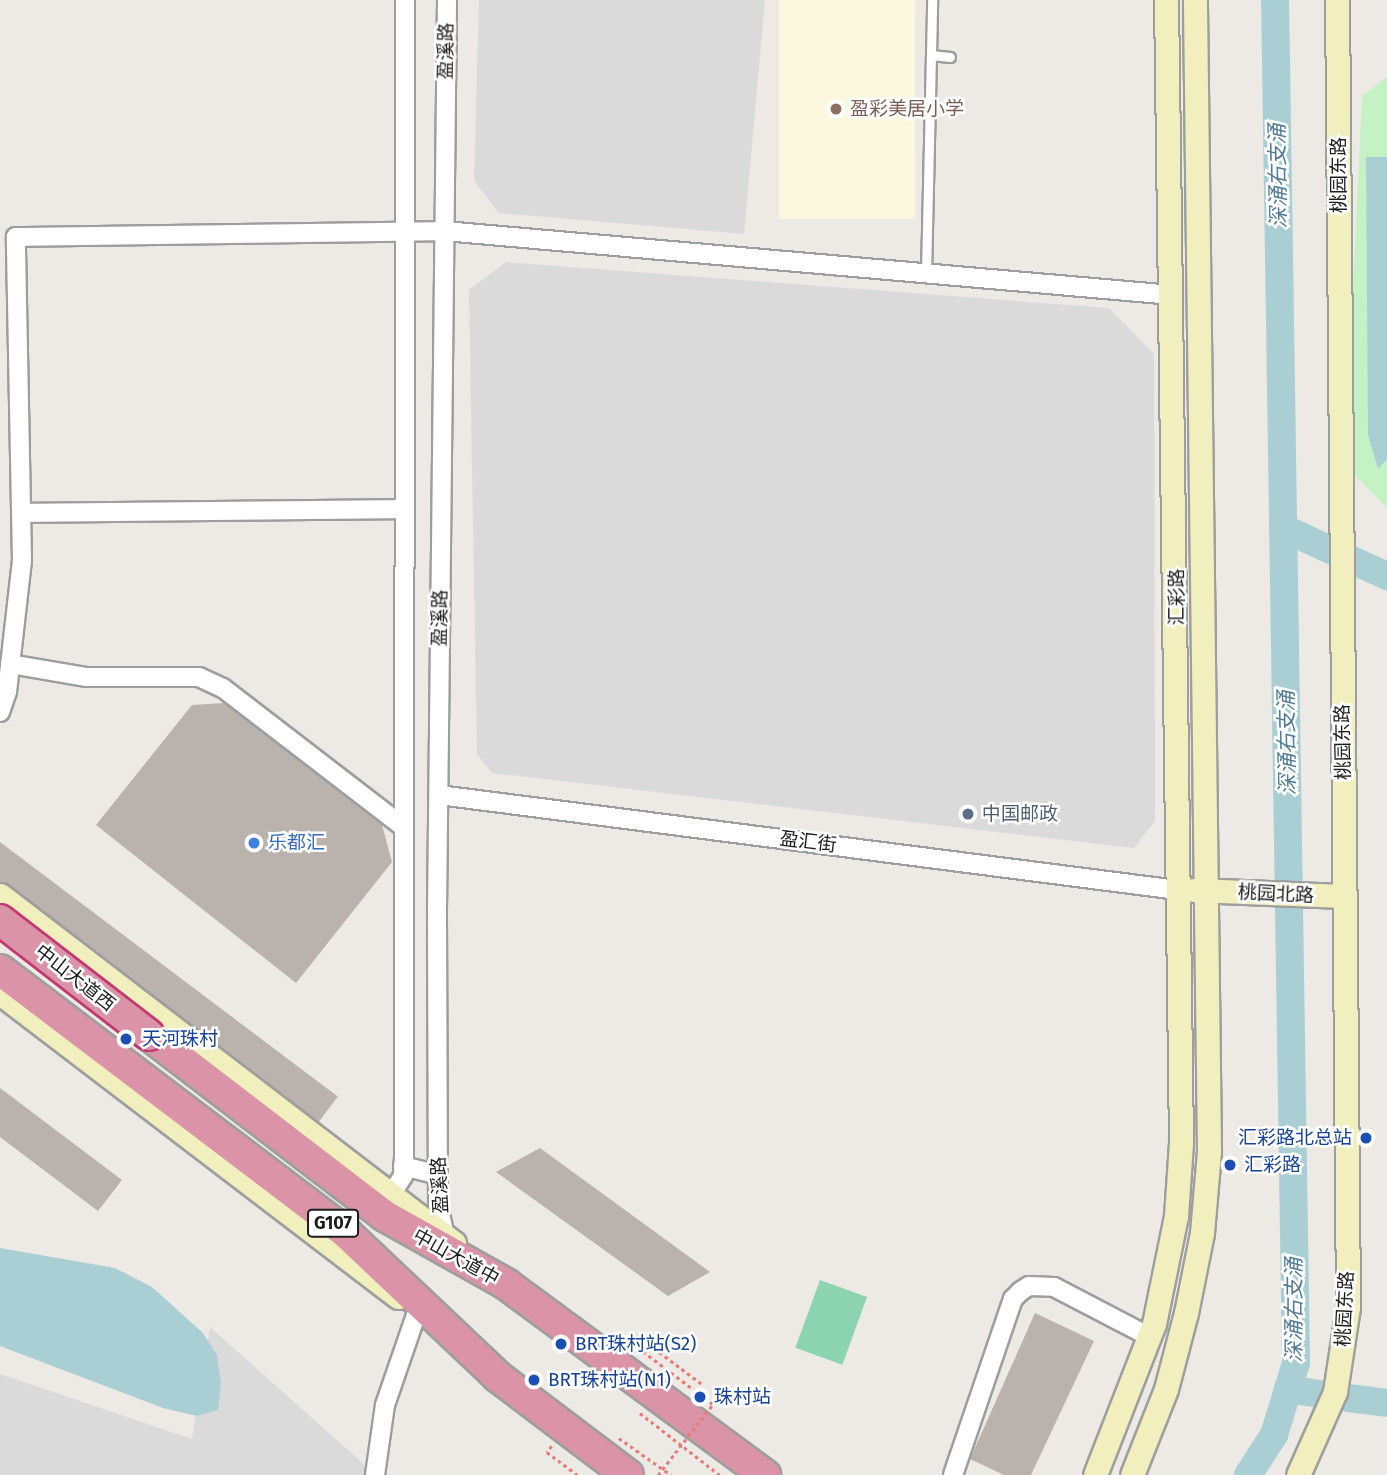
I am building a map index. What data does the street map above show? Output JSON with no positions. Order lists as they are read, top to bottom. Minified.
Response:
{"streets":{"highway":["中山大道西","G107","中山大道中"],"street":["盈溪路","桃园东路","汇彩路","盈汇街","桃园北路"]},"crossings":[["盈溪路","盈汇街"],["桃园东路","桃园北路"],["汇彩路","盈汇街"],["汇彩路","桃园北路"],["盈汇街","桃园北路"],["中山大道西","G107"],["中山大道西","中山大道中"]],"water":["深涌右支涌"],"places":["盈彩美居小学","中国邮政","乐都汇","天河珠村","汇彩路北总站","汇彩路","BRT珠村站(S2)","BRT珠村站(N1)","珠村站"]}
